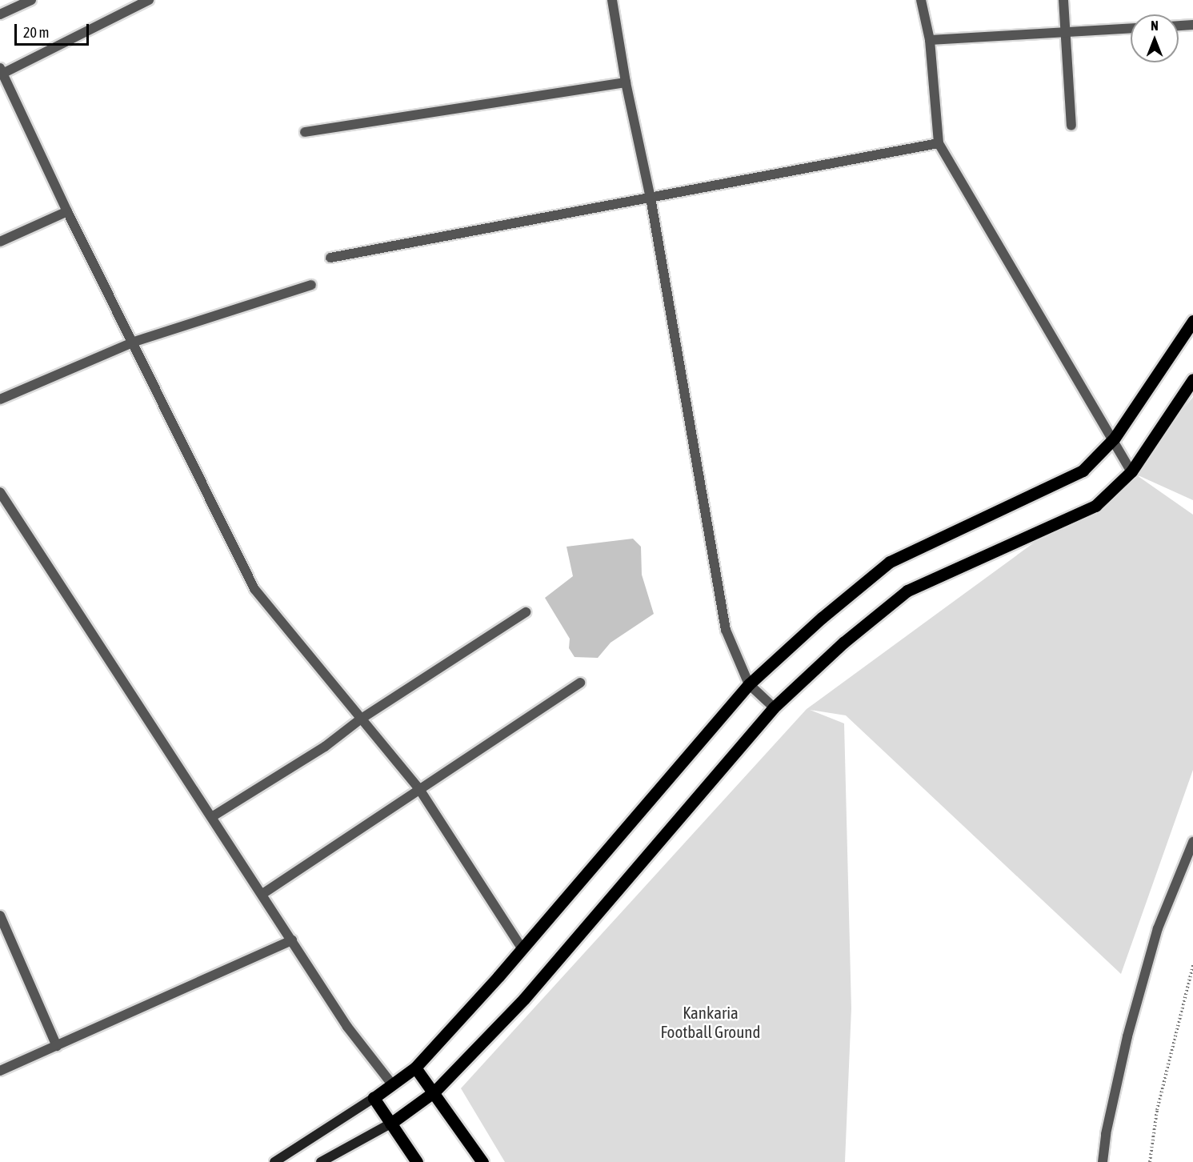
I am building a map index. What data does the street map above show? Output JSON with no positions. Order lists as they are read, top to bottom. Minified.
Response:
{"parks":["Kankaria Football Ground"],"scale_bar":"20 m","north":"top"}
